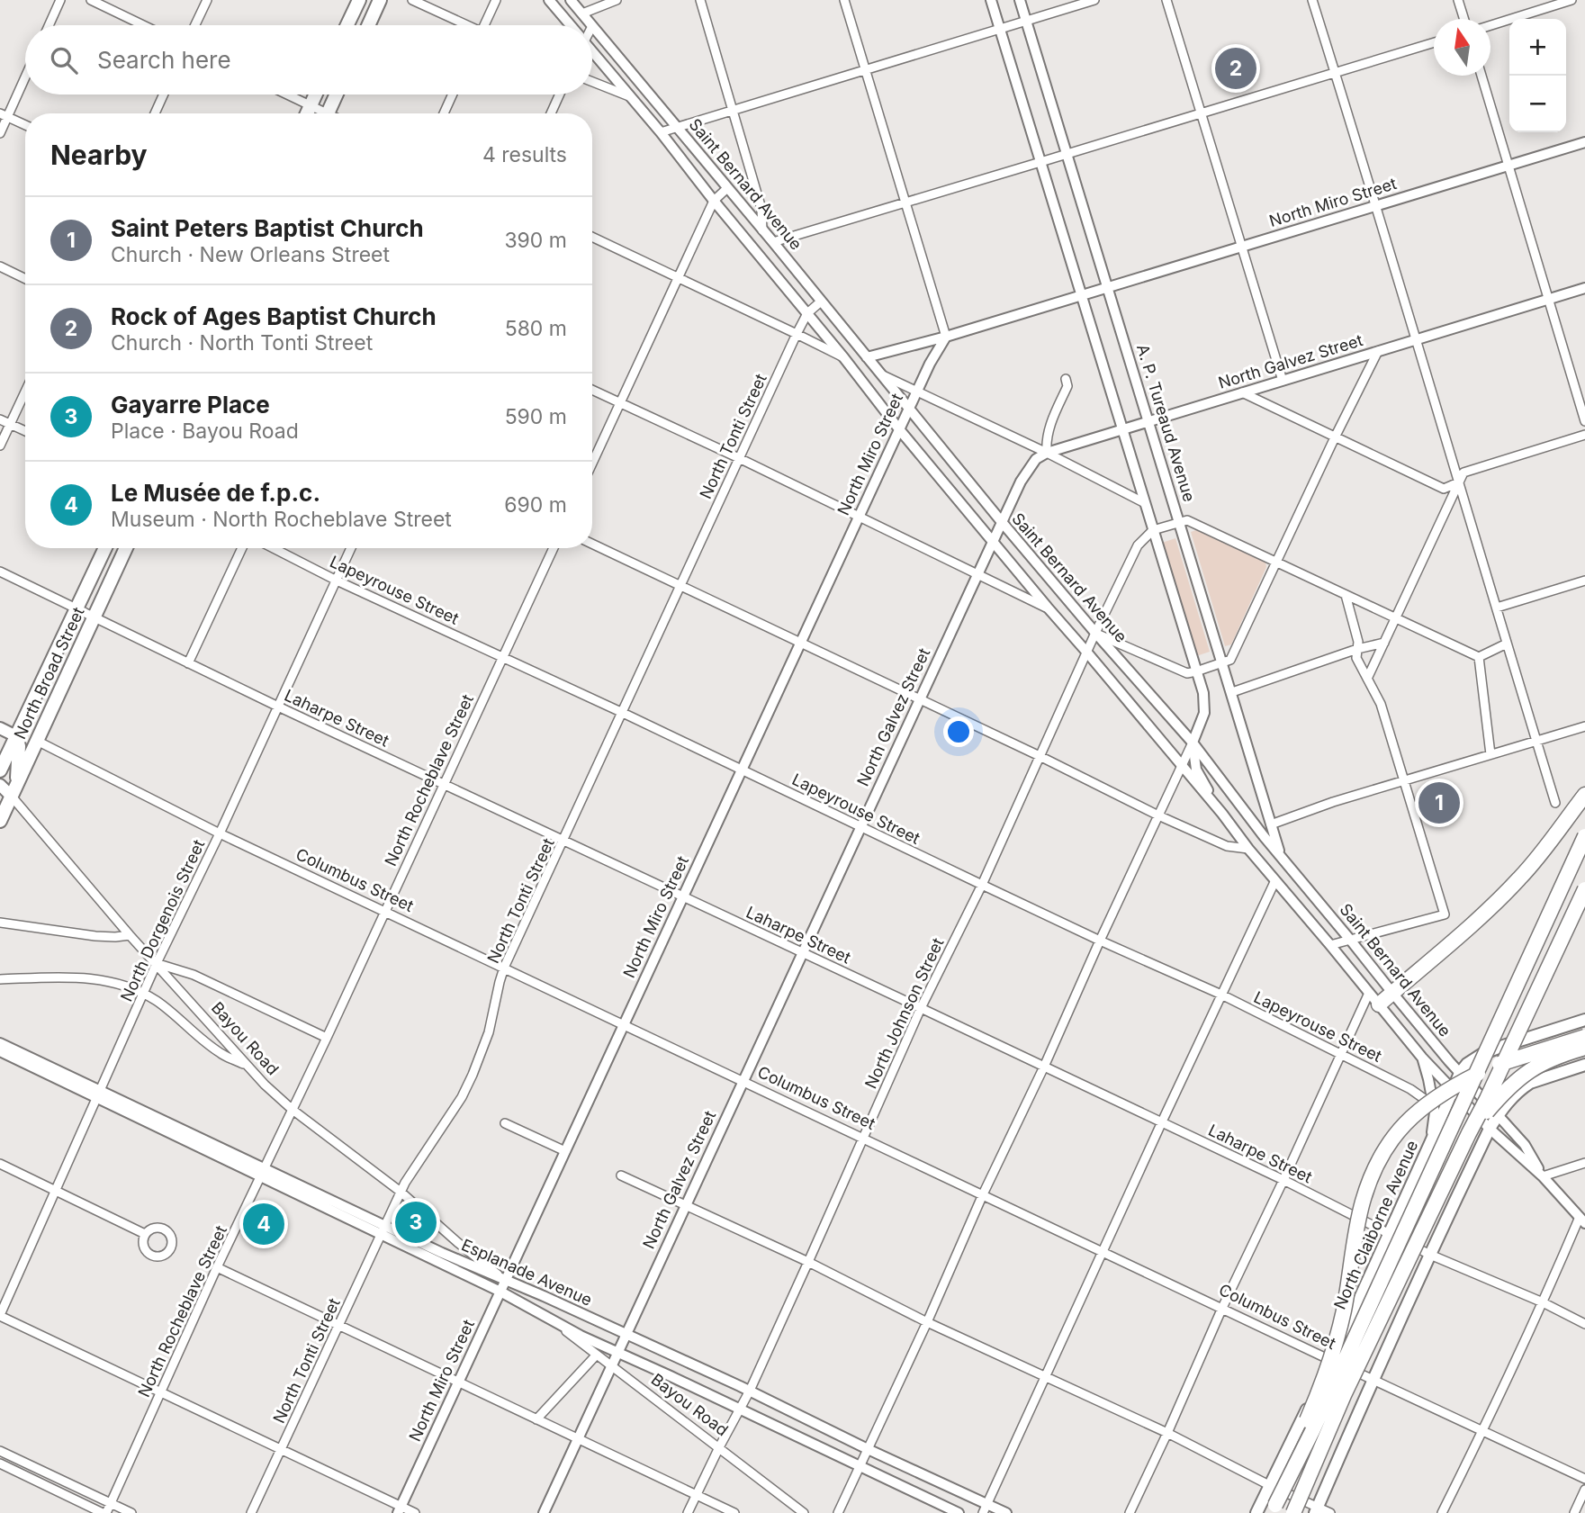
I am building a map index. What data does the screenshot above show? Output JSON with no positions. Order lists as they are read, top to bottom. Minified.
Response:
{"streets":{"main road":["North Broad Street","Bayou Road","North Claiborne Avenue"],"street":["Saint Bernard Avenue","North Miro Street","North Galvez Street","A. P. Tureaud Avenue","North Tonti Street","Lapeyrouse Street","Laharpe Street","North Rocheblave Street","Columbus Street","North Dorgenois Street","North Johnson Street","Esplanade Avenue"]},"crossings":[["Saint Bernard Avenue","North Miro Street"],["Saint Bernard Avenue","North Galvez Street"],["Saint Bernard Avenue","A. P. Tureaud Avenue"],["Saint Bernard Avenue","North Tonti Street"],["Saint Bernard Avenue","North Johnson Street"],["Saint Bernard Avenue","North Claiborne Avenue"],["North Miro Street","A. P. Tureaud Avenue"],["North Miro Street","Lapeyrouse Street"],["North Miro Street","Laharpe Street"],["North Miro Street","Columbus Street"],["North Miro Street","Bayou Road"],["North Miro Street","Esplanade Avenue"],["North Galvez Street","A. P. Tureaud Avenue"],["North Galvez Street","Lapeyrouse Street"],["North Galvez Street","Laharpe Street"],["North Galvez Street","Columbus Street"],["North Galvez Street","Bayou Road"],["North Galvez Street","Esplanade Avenue"],["North Tonti Street","Lapeyrouse Street"],["North Tonti Street","Laharpe Street"],["North Tonti Street","Columbus Street"],["North Tonti Street","Bayou Road"],["North Tonti Street","Esplanade Avenue"],["Lapeyrouse Street","North Rocheblave Street"],["Lapeyrouse Street","North Dorgenois Street"],["Lapeyrouse Street","North Johnson Street"],["North Broad Street","Laharpe Street"],["North Broad Street","Columbus Street"],["North Broad Street","Bayou Road"],["Laharpe Street","North Rocheblave Street"],["Laharpe Street","North Dorgenois Street"],["Laharpe Street","North Johnson Street"],["Laharpe Street","North Claiborne Avenue"],["North Rocheblave Street","Columbus Street"],["North Rocheblave Street","Bayou Road"],["North Rocheblave Street","Esplanade Avenue"],["Columbus Street","North Dorgenois Street"],["Columbus Street","North Johnson Street"],["Columbus Street","North Claiborne Avenue"],["North Dorgenois Street","Bayou Road"],["North Dorgenois Street","Esplanade Avenue"],["North Johnson Street","Bayou Road"],["North Johnson Street","Esplanade Avenue"],["Bayou Road","Esplanade Avenue"]],"north":"top","page":{"map_buttons":["+","−"],"search":"Search here","pins":["2","1","3","4"],"heading":["Nearby","4 results"],"list":[{"mark":"1","name":"Saint Peters Baptist Church","note":"Church · New Orleans Street","value":"390 m"},{"mark":"2","name":"Rock of Ages Baptist Church","note":"Church · North Tonti Street","value":"580 m"},{"mark":"3","name":"Gayarre Place","note":"Place · Bayou Road","value":"590 m"},{"mark":"4","name":"Le Musée de f.p.c.","note":"Museum · North Rocheblave Street","value":"690 m"}]}}
